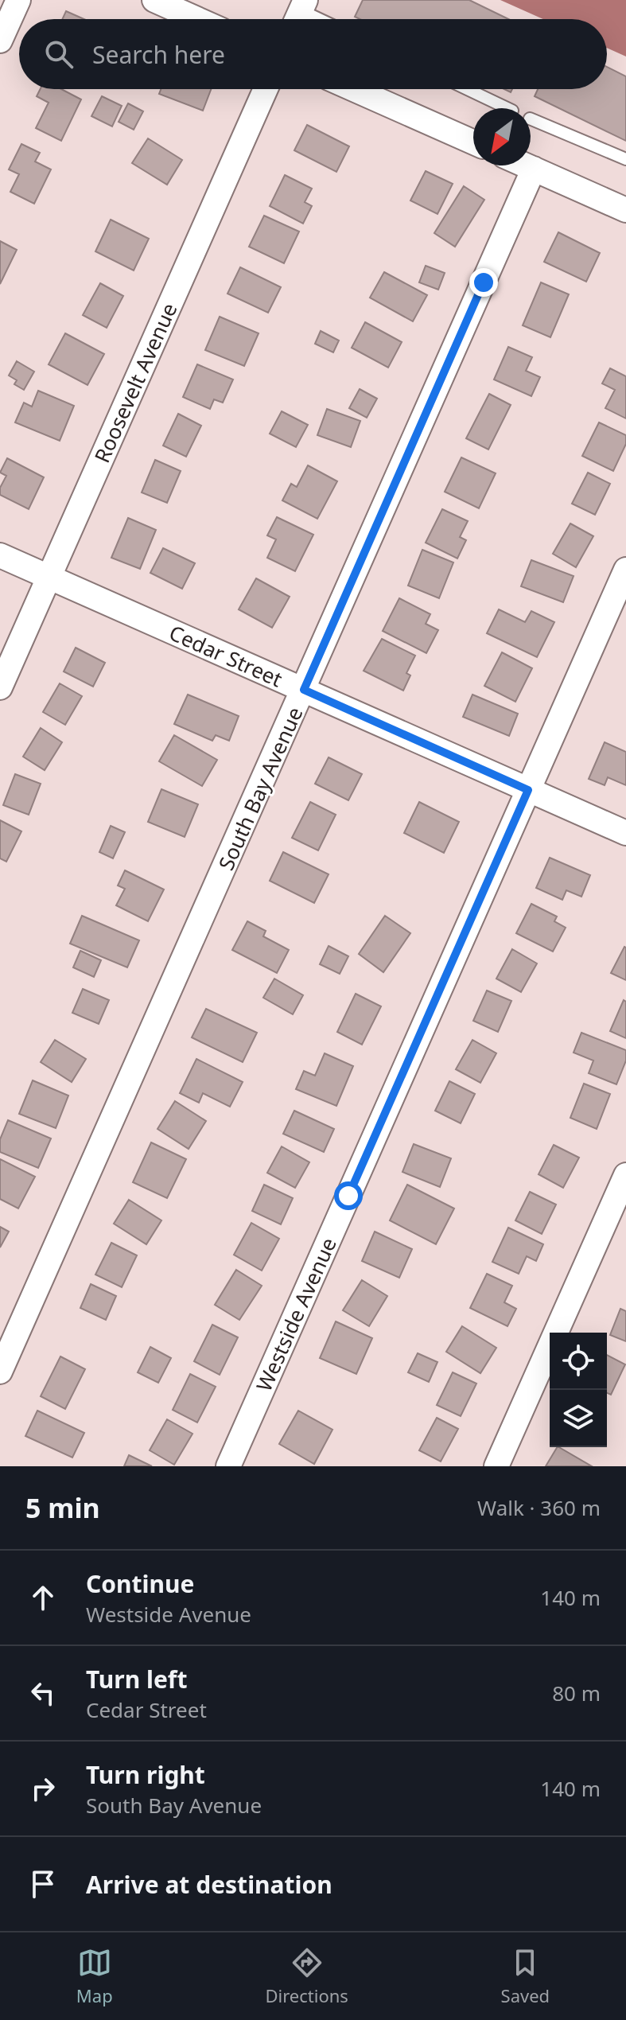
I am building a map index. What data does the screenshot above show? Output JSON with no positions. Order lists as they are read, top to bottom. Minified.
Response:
{"streets":{"street":["Roosevelt Avenue","Cedar Street","South Bay Avenue","Westside Avenue"]},"crossings":[["Roosevelt Avenue","Cedar Street"],["Cedar Street","South Bay Avenue"],["Cedar Street","Westside Avenue"]],"north":"bottom left","page":{"search":"Search here","heading":["5 min","Walk · 360 m"],"list":[["Continue","Westside Avenue","140 m"],["Turn left","Cedar Street","80 m"],["Turn right","South Bay Avenue","140 m"],"Arrive at destination"],"nav":["Map","Directions","Saved"]}}
